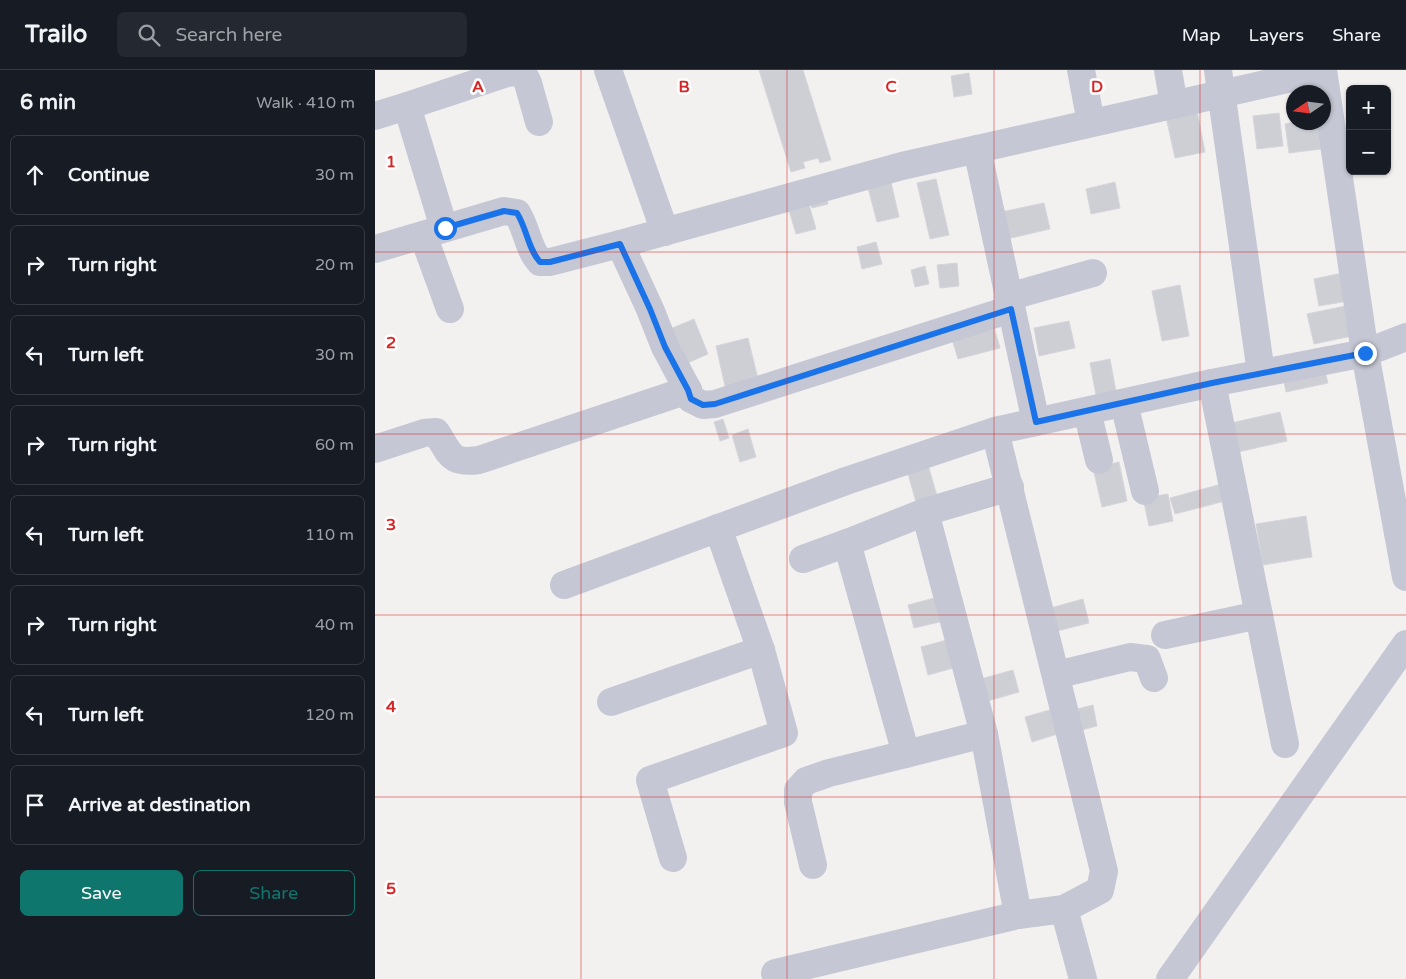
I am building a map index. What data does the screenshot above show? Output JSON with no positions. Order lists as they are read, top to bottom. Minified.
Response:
{"north":"left","page":{"header":"Trailo","search":"Search here","nav":["Map","Layers","Share"],"heading":["6 min","Walk · 410 m"],"map_buttons":["+","−"],"list":[["Continue","30 m"],["Turn right","20 m"],["Turn left","30 m"],["Turn right","60 m"],["Turn left","110 m"],["Turn right","40 m"],["Turn left","120 m"],"Arrive at destination"],"buttons":["Save","Share"]},"grid":{"columns":["A","B","C","D"],"rows":["1","2","3","4","5"]}}
